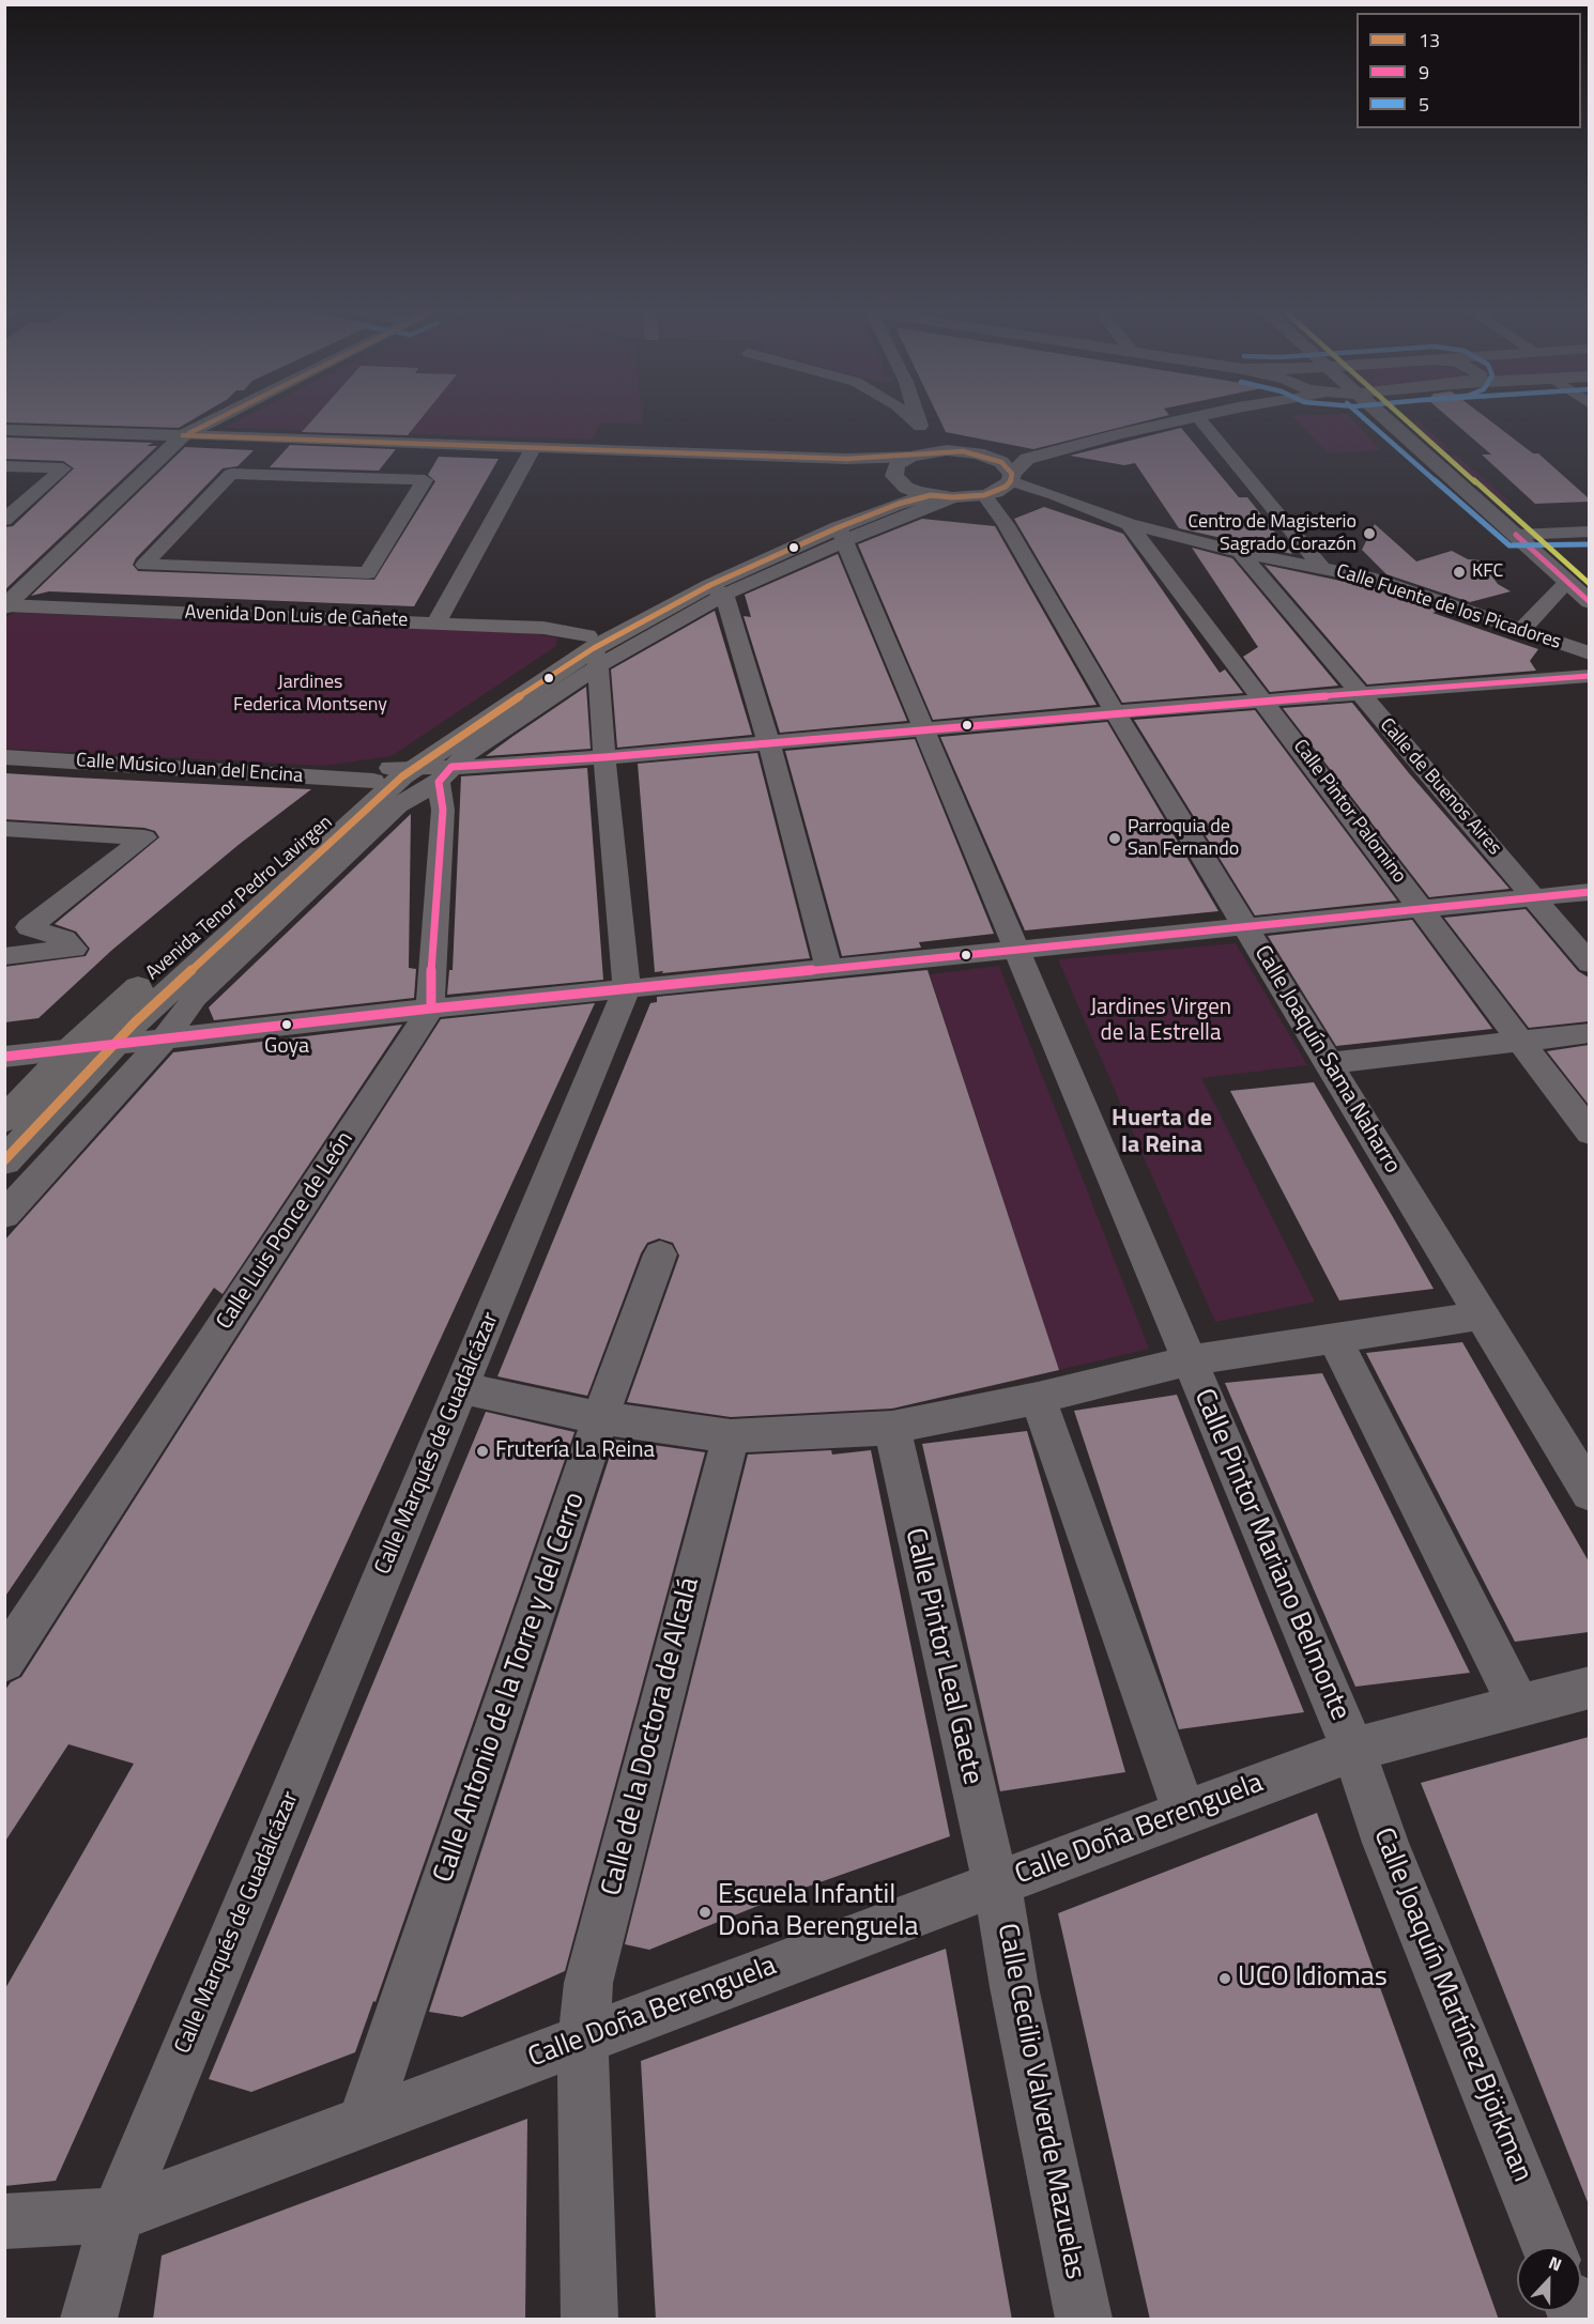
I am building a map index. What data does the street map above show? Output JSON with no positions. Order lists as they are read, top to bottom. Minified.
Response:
{"streets":{"main road":["Avenida Tenor Pedro Lavirgen"],"street":["Calle Fuente de los Picadores","Avenida Don Luis de Cañete","Calle Músico Juan del Encina","Calle de Buenos Aires","Calle Pintor Palomino","Calle Joaquín Sama Naharro","Calle Luis Ponce de León","Calle Marqués de Guadalcázar","Calle Pintor Mariano Belmonte","Calle Pintor Leal Gaete","Calle Antonio de la Torre y del Cerro","Calle de la Doctora de Alcalá","Calle Doña Berenguela","Calle Joaquín Martínez Björkman","Calle Cecilio Valverde Mazuelas"]},"crossings":[["Calle Fuente de los Picadores","Calle de Buenos Aires"],["Calle Fuente de los Picadores","Calle Pintor Palomino"],["Avenida Don Luis de Cañete","Avenida Tenor Pedro Lavirgen"],["Avenida Don Luis de Cañete","Calle Marqués de Guadalcázar"],["Calle Músico Juan del Encina","Calle de Buenos Aires"],["Calle Músico Juan del Encina","Calle Pintor Palomino"],["Calle Músico Juan del Encina","Avenida Tenor Pedro Lavirgen"],["Calle Músico Juan del Encina","Calle Joaquín Sama Naharro"],["Calle Músico Juan del Encina","Calle Marqués de Guadalcázar"],["Calle Músico Juan del Encina","Calle Pintor Mariano Belmonte"],["Avenida Tenor Pedro Lavirgen","Calle Marqués de Guadalcázar"],["Avenida Tenor Pedro Lavirgen","Calle Pintor Mariano Belmonte"],["Calle Marqués de Guadalcázar","Calle Doña Berenguela"],["Calle Pintor Mariano Belmonte","Calle Doña Berenguela"],["Calle Pintor Mariano Belmonte","Calle Joaquín Martínez Björkman"],["Calle Pintor Leal Gaete","Calle Doña Berenguela"],["Calle Pintor Leal Gaete","Calle Cecilio Valverde Mazuelas"],["Calle Antonio de la Torre y del Cerro","Calle Doña Berenguela"],["Calle de la Doctora de Alcalá","Calle Doña Berenguela"],["Calle Doña Berenguela","Calle Joaquín Martínez Björkman"],["Calle Doña Berenguela","Calle Cecilio Valverde Mazuelas"]],"districts":["Huerta de la Reina"],"parks":["Jardines Federica Montseny","Jardines Virgen de la Estrella"],"places":["Centro de Magisterio Sagrado Corazón","KFC","Parroquia de San Fernando","Goya","Frutería La Reina","Escuela Infantil Doña Berenguela","UCO Idiomas"],"lines":["transit line 13","transit line 5","transit line 9"],"legend":["13","9","5"],"north":"top"}
